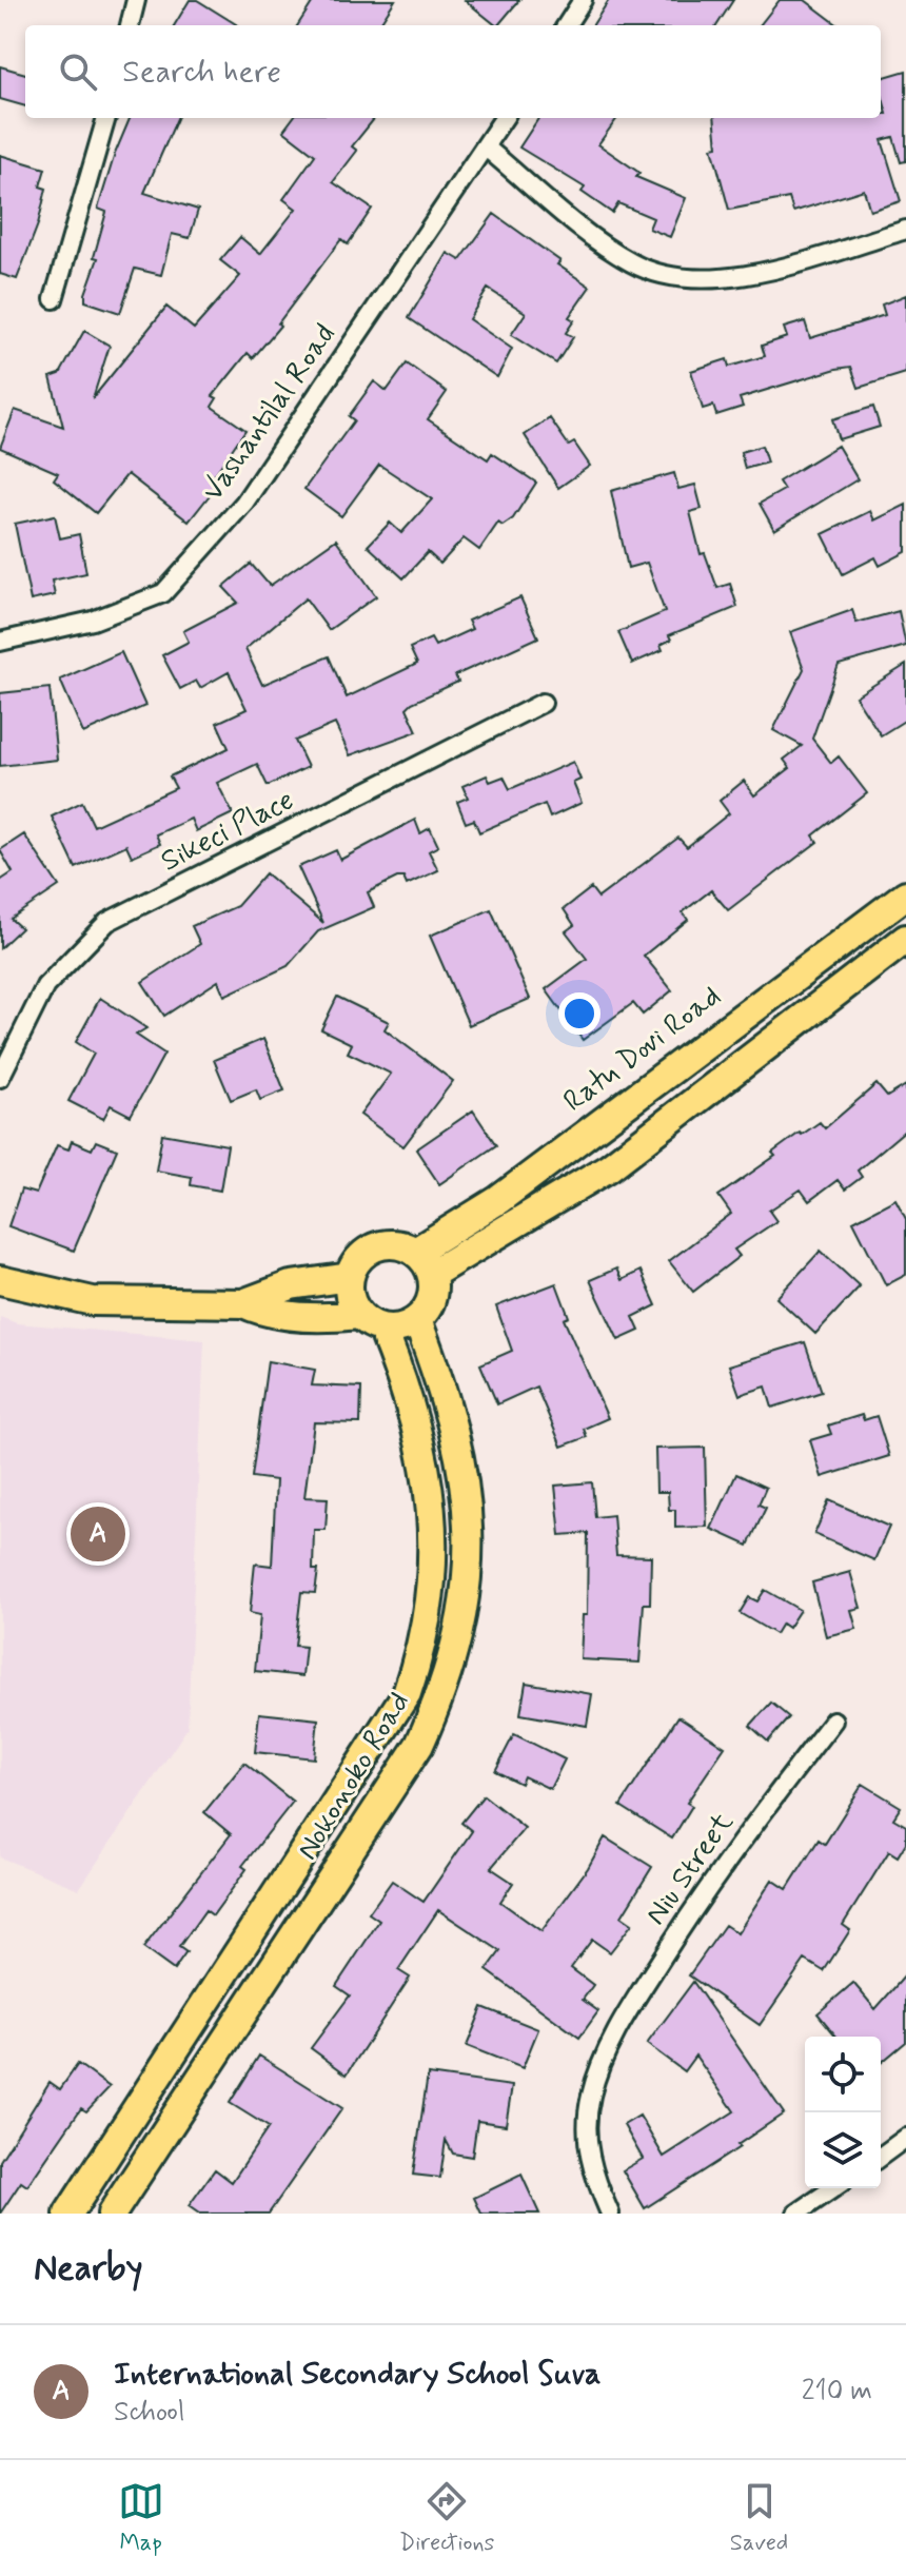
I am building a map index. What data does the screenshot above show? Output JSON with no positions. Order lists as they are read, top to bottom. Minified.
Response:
{"streets":{"main road":["Ratu Dovi Road","Nokonoko Road"],"street":["Vashantilal Road","Sikeci Place","Niu Street"]},"crossings":[["Ratu Dovi Road","Nokonoko Road"]],"page":{"search":"Search here","pins":"A","heading":"Nearby","list":[{"mark":"A","name":"International Secondary School Suva","note":"School","value":"210 m"}],"nav":["Map","Directions","Saved"]}}
